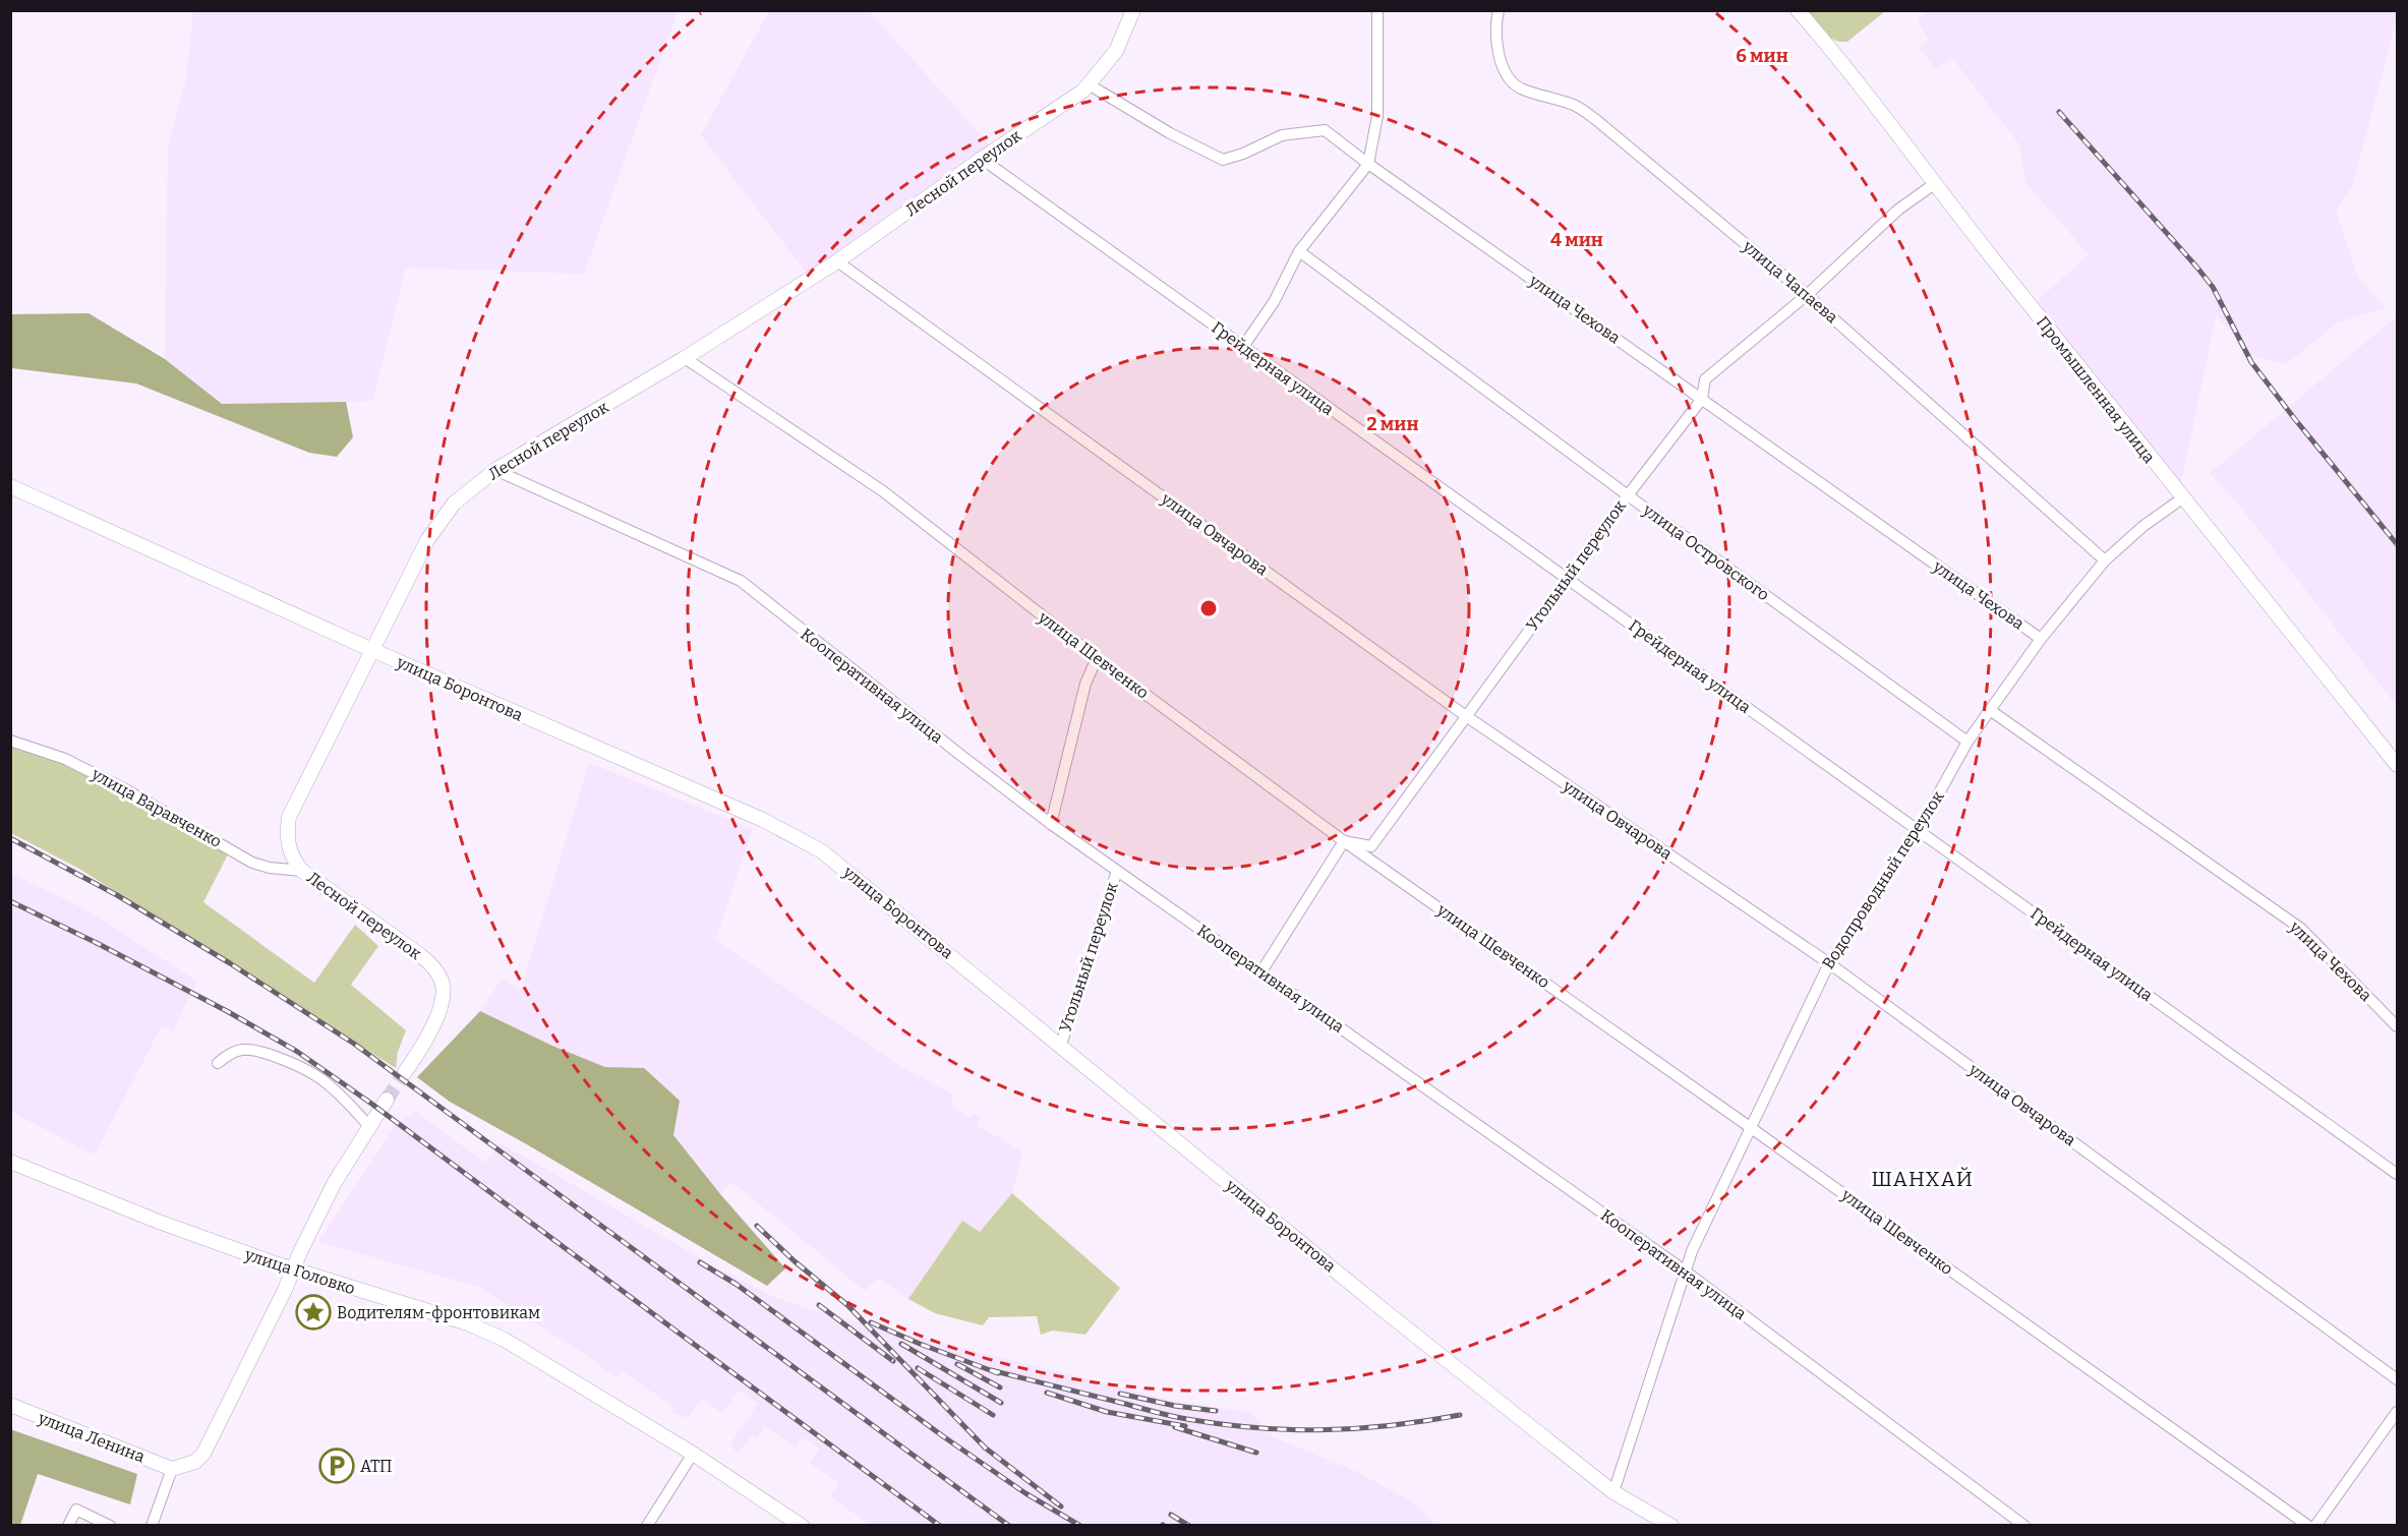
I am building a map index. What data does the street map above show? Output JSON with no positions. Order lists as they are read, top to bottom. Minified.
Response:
{"streets":{"street":["Лесной переулок","улица Чапаева","улица Чехова","Грейдерная улица","Промышленная улица","улица Овчарова","улица Островского","Угольный переулок","улица Шевченко","Кооперативная улица","улица Боронтова","улица Варавченко","Водопроводный переулок","улица Головко","улица Ленина"]},"crossings":[["Лесной переулок","улица Чехова"],["Лесной переулок","Грейдерная улица"],["Лесной переулок","улица Овчарова"],["Лесной переулок","улица Шевченко"],["Лесной переулок","Кооперативная улица"],["Лесной переулок","улица Боронтова"],["Лесной переулок","улица Варавченко"],["улица Чапаева","Угольный переулок"],["улица Чапаева","Водопроводный переулок"],["улица Чехова","Угольный переулок"],["улица Чехова","Водопроводный переулок"],["Грейдерная улица","Угольный переулок"],["Грейдерная улица","Водопроводный переулок"],["Промышленная улица","Угольный переулок"],["Промышленная улица","Водопроводный переулок"],["улица Овчарова","Угольный переулок"],["улица Овчарова","Водопроводный переулок"],["улица Островского","Угольный переулок"],["улица Островского","Водопроводный переулок"],["Угольный переулок","улица Шевченко"],["Угольный переулок","Кооперативная улица"],["Угольный переулок","улица Боронтова"],["улица Шевченко","Водопроводный переулок"],["Кооперативная улица","Водопроводный переулок"],["улица Боронтова","Водопроводный переулок"]],"districts":["ШАНХАЙ"],"places":{"place":["Водителям-фронтовикам"],"parking":["АТП"]},"rings":["6 мин","4 мин","2 мин"]}
